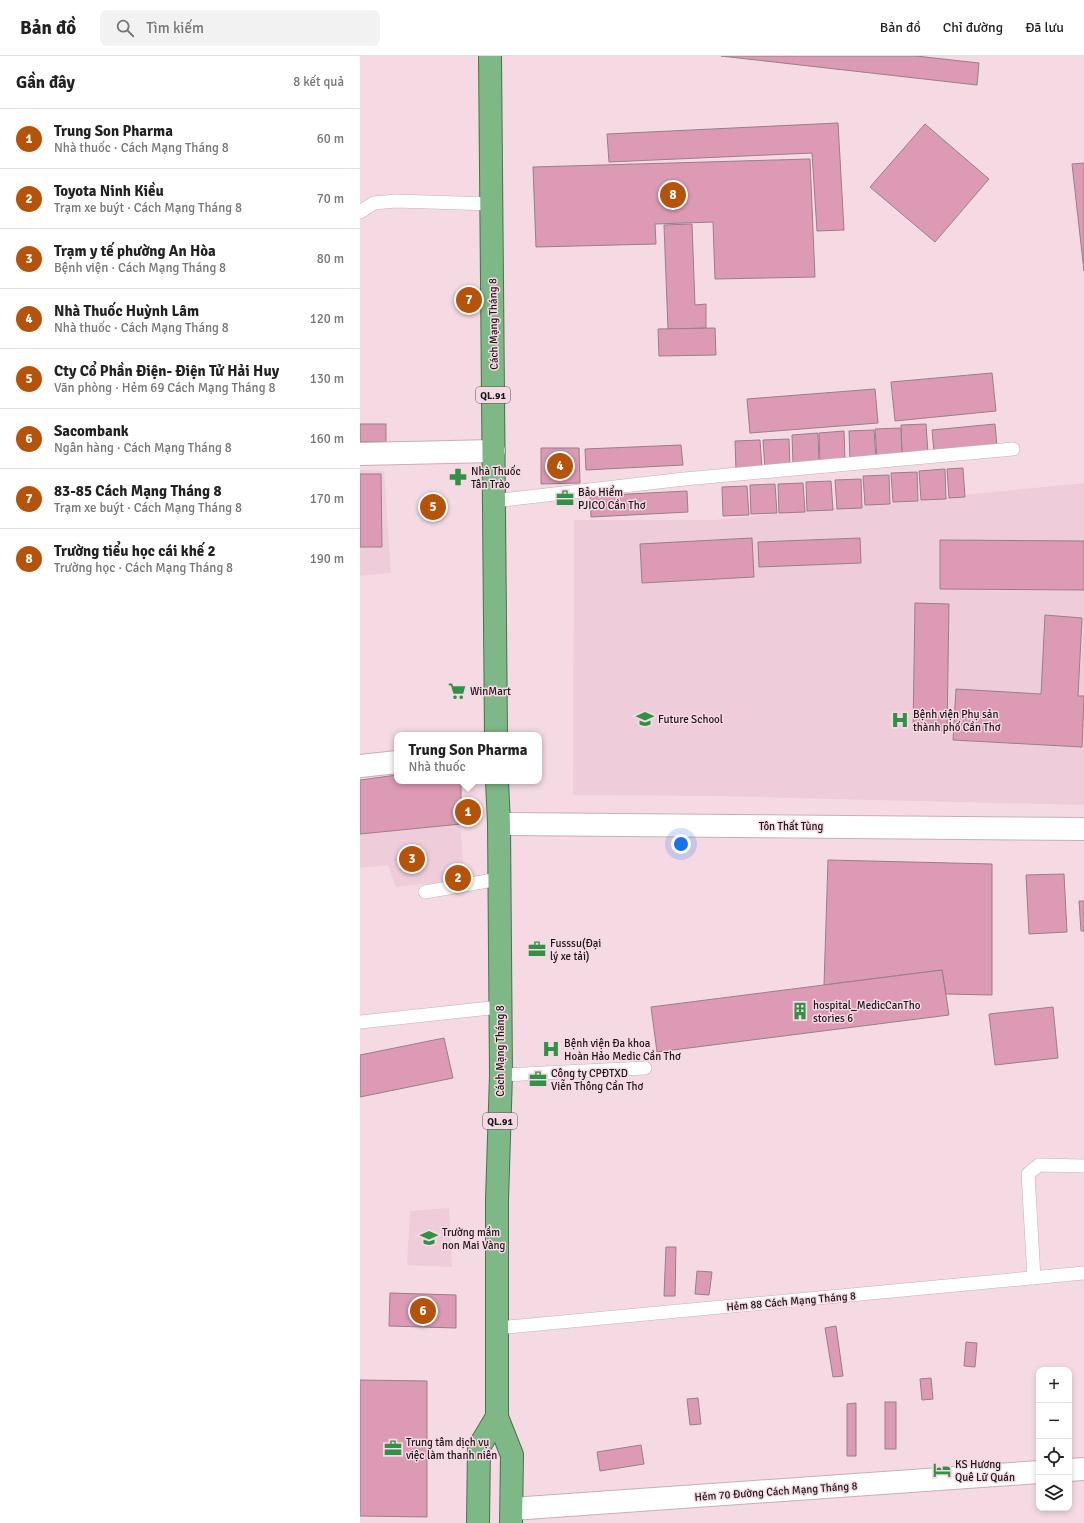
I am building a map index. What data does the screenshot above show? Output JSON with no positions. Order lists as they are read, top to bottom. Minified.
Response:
{"streets":{"highway":["Cách Mạng Tháng 8","QL.91"],"street":["Tôn Thất Tùng","Hẻm 70 Đường Cách Mạng Tháng 8"],"lane":["Hẻm 88 Cách Mạng Tháng 8"]},"crossings":[["Cách Mạng Tháng 8","Tôn Thất Tùng"],["Cách Mạng Tháng 8","Hẻm 88 Cách Mạng Tháng 8"],["Cách Mạng Tháng 8","Hẻm 70 Đường Cách Mạng Tháng 8"]],"places":{"pharmacy":["Nhà Thuốc Tân Trào"],"office":["Bảo Hiểm PJICO Cần Thơ","Fusssu(Đại lý xe tải)","Công ty CPĐTXD Viễn Thông Cần Thơ","Trung tâm dịch vụ việc làm thanh niên"],"supermarket":["WinMart"],"school or university":["Future School","Trường mầm non Mai Vàng"],"hospital":["Bệnh viện Phụ sản thành phố Cần Thơ","Bệnh viện Đa khoa Hoàn Hảo Medic Cần Thơ"],"building":["hospital_MedicCanTho stories 6"],"hotel":["KS Hương Quê Lữ Quán"]},"page":{"header":"Bản đồ","search":"Tìm kiếm","nav":["Bản đồ","Chỉ đường","Đã lưu"],"heading":["Gần đây","8 kết quả"],"list":[{"mark":"1","name":"Trung Son Pharma","note":"Nhà thuốc · Cách Mạng Tháng 8","value":"60 m"},{"mark":"2","name":"Toyota Ninh Kiều","note":"Trạm xe buýt · Cách Mạng Tháng 8","value":"70 m"},{"mark":"3","name":"Trạm y tế phường An Hòa","note":"Bệnh viện · Cách Mạng Tháng 8","value":"80 m"},{"mark":"4","name":"Nhà Thuốc Huỳnh Lâm","note":"Nhà thuốc · Cách Mạng Tháng 8","value":"120 m"},{"mark":"5","name":"Cty Cổ Phần Điện- Điện Tử Hải Huy","note":"Văn phòng · Hẻm 69 Cách Mạng Tháng 8","value":"130 m"},{"mark":"6","name":"Sacombank","note":"Ngân hàng · Cách Mạng Tháng 8","value":"160 m"},{"mark":"7","name":"83-85 Cách Mạng Tháng 8","note":"Trạm xe buýt · Cách Mạng Tháng 8","value":"170 m"},{"mark":"8","name":"Trường tiểu học cái khế 2","note":"Trường học · Cách Mạng Tháng 8","value":"190 m"}],"pins":["8","7","4","5","1","3","2","6"],"popup":["Trung Son Pharma","Nhà thuốc"],"map_buttons":["+","−"]}}
